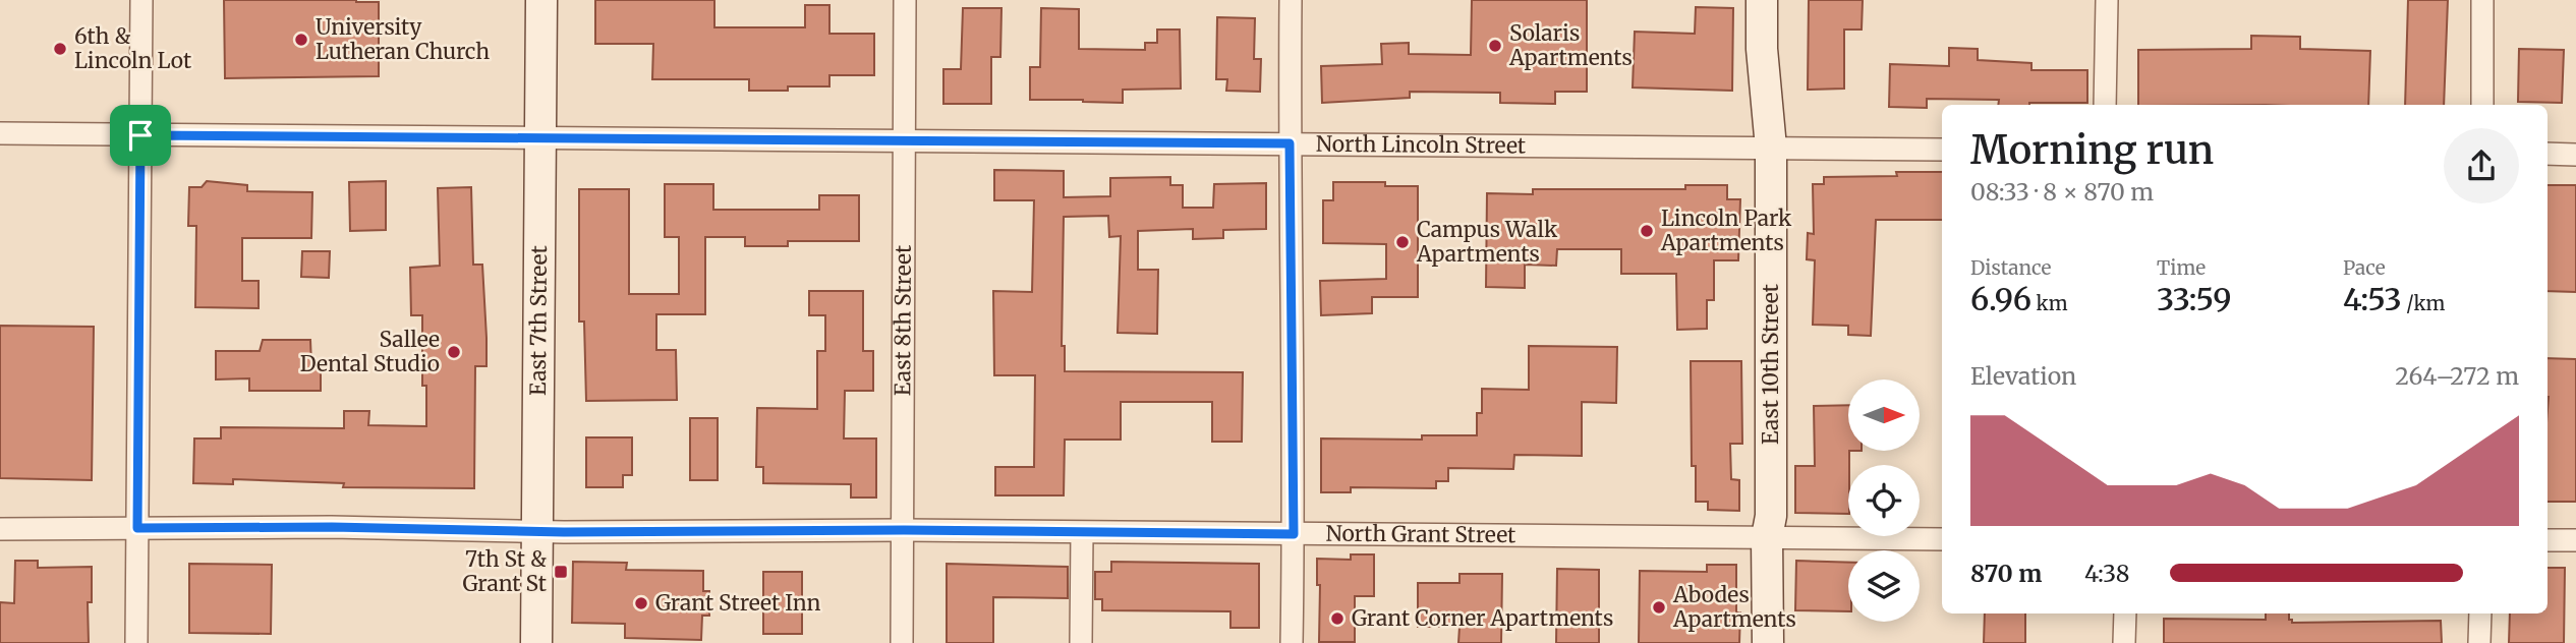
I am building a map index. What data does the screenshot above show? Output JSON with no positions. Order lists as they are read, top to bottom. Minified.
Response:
{"streets":{"street":["North Lincoln Street","East 7th Street","East 8th Street","East 10th Street","North Grant Street"]},"crossings":[["North Lincoln Street","East 7th Street"],["North Lincoln Street","East 8th Street"],["North Lincoln Street","East 10th Street"],["East 7th Street","North Grant Street"],["East 8th Street","North Grant Street"],["East 10th Street","North Grant Street"]],"places":{"other":["University Lutheran Church","Solaris Apartments","6th & Lincoln Lot","Lincoln Park Apartments","Campus Walk Apartments","Sallee Dental Studio","Grant Street Inn","Abodes Apartments","Grant Corner Apartments"],"transit":["7th St & Grant St"]},"north":"right","page":{"heading":["Morning run","08:33 · 8 × 870 m"],"stats":[["Distance","6.96 km"],["Time","33:59"],["Pace","4:53 /km"]],"chart":["Elevation","264–272 m"],"list":[{"name":"870 m","note":"4:38"}]}}
